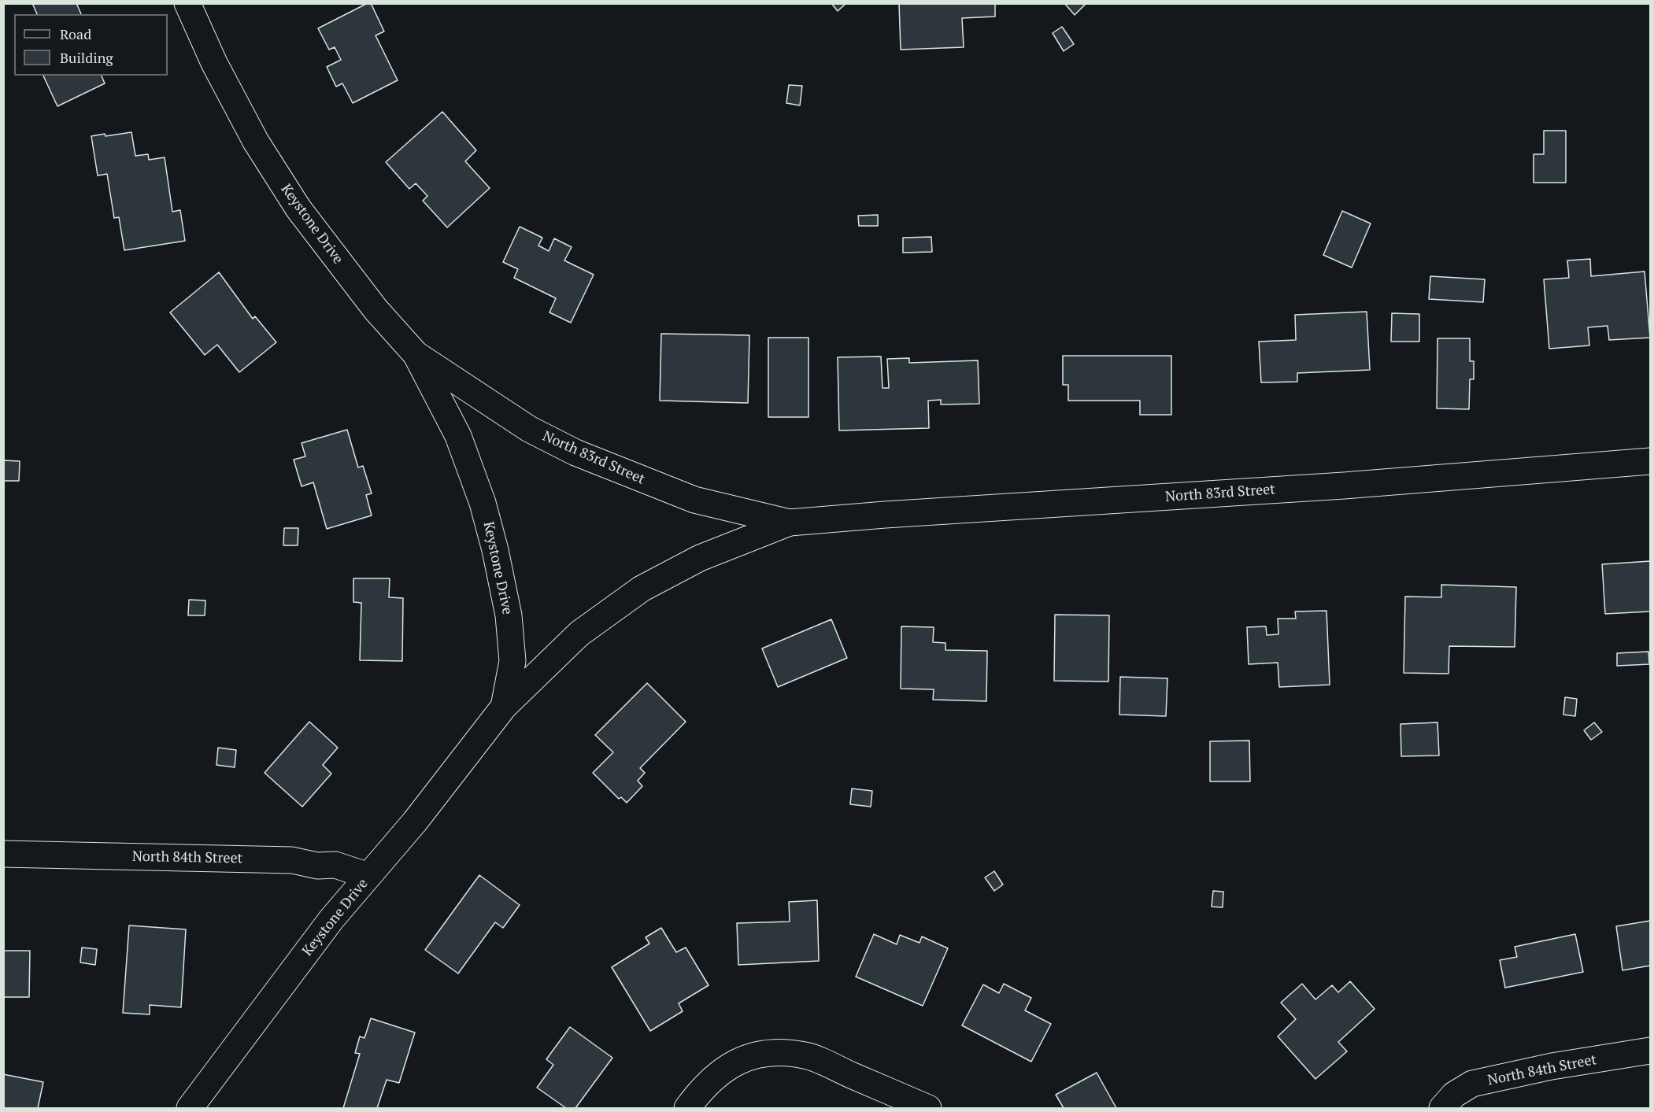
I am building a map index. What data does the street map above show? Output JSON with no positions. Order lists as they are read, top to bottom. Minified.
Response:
{"streets":{"street":["Keystone Drive","North 83rd Street","North 84th Street"]},"crossings":[["Keystone Drive","North 83rd Street"],["Keystone Drive","North 84th Street"]],"legend":["Road","Building"]}
